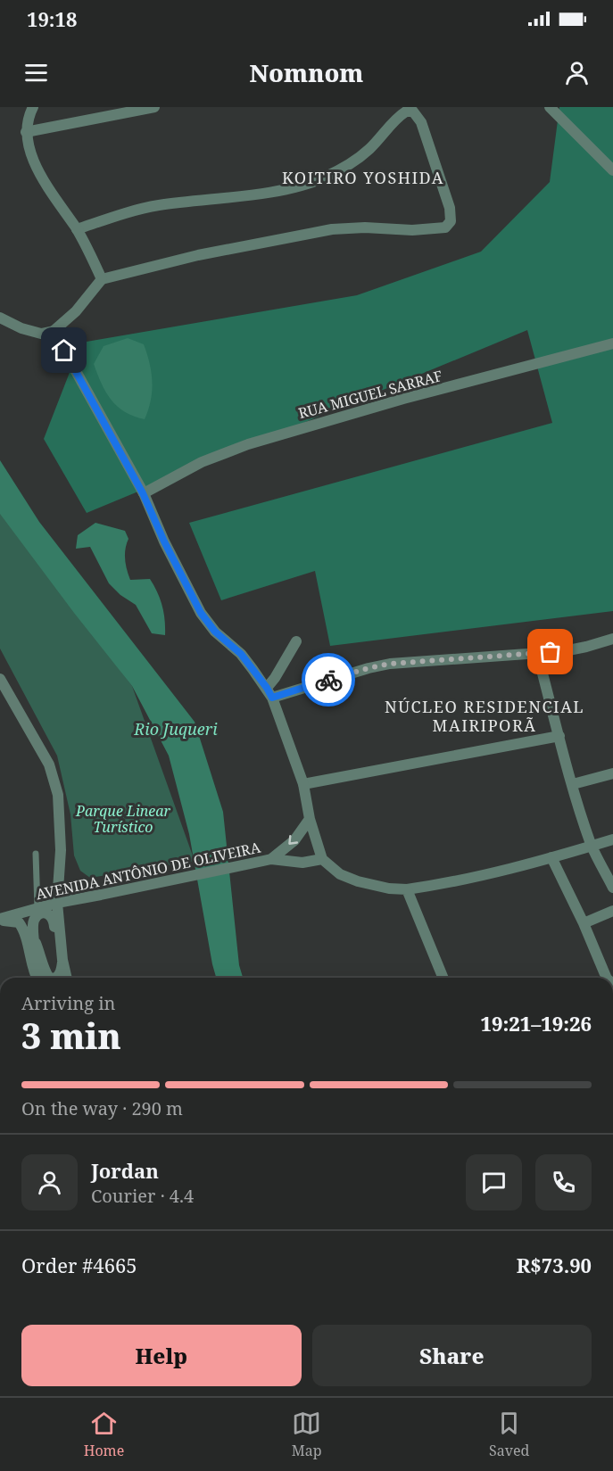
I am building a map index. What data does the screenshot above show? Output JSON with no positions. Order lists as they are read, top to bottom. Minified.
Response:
{"streets":{"street":["RUA MIGUEL SARRAF","AVENIDA ANTÔNIO DE OLIVEIRA"]},"districts":["KOITIRO YOSHIDA","NÚCLEO RESIDENCIAL MAIRIPORÃ"],"water":["Rio Juqueri"],"parks":["Parque Linear Turístico"],"page":{"status":"19:18","header":"Nomnom","heading":["3 min","Arriving in","19:21–19:26"],"panel":["Jordan","Courier · 4.4","Order #4665","R$73.90"],"bar":"On the way · 290 m","buttons":["Help","Share"],"tabs":["Home","Map","Saved"]}}
